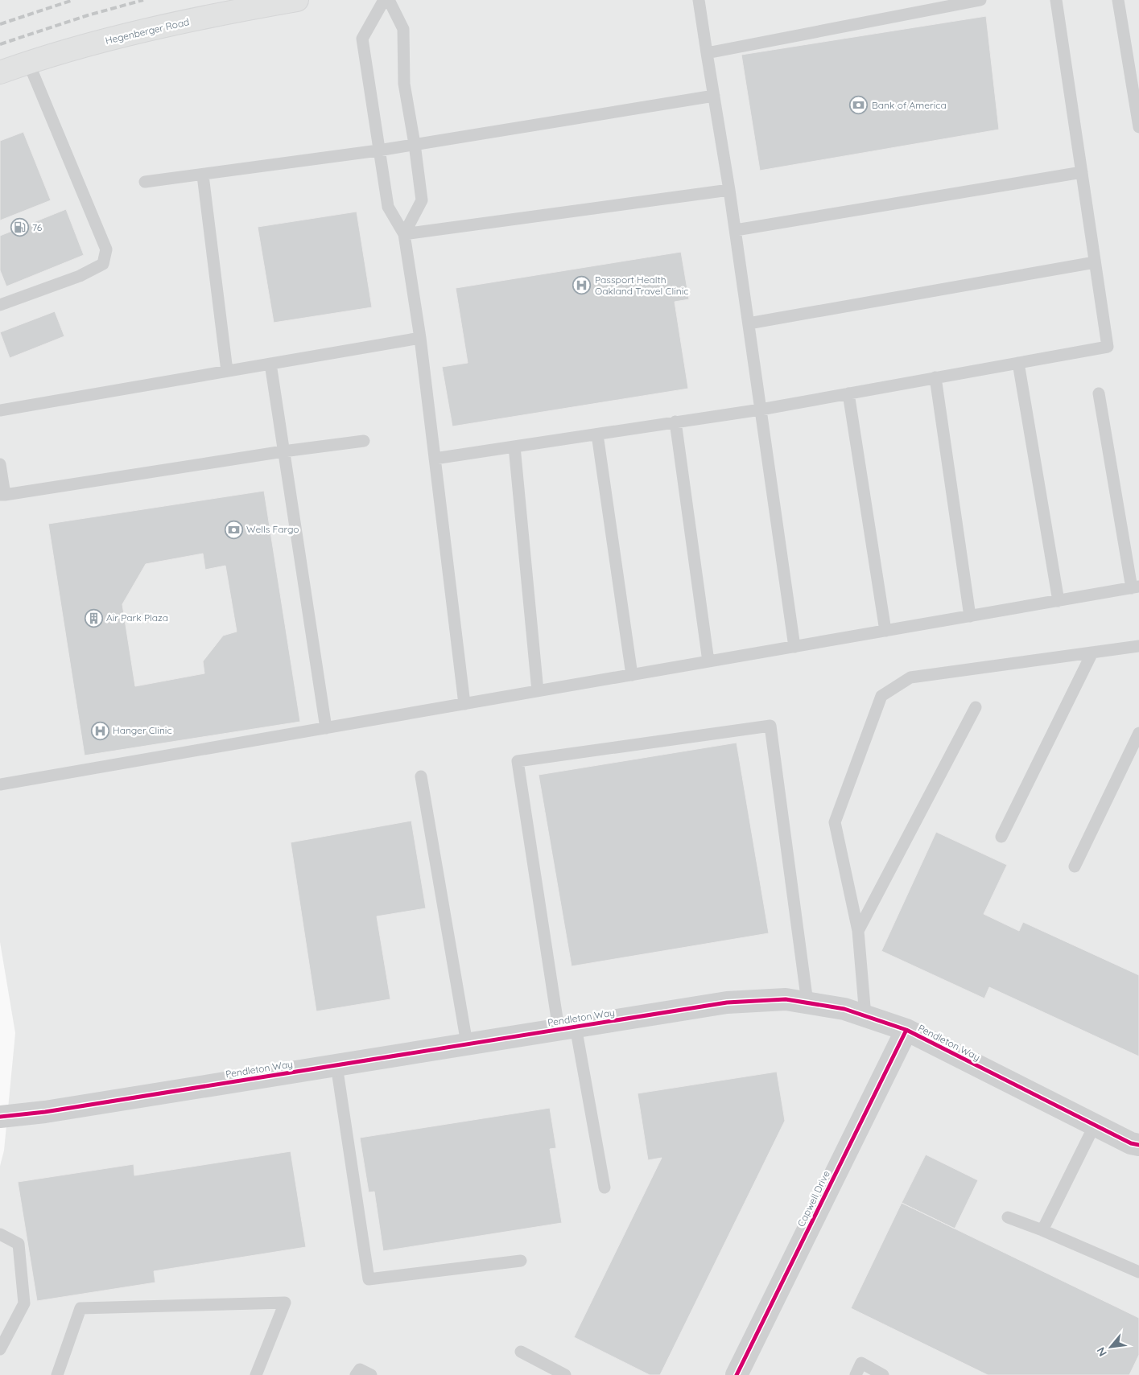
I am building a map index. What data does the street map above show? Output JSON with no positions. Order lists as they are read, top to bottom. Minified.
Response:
{"streets":{"main road":["Hegenberger Road"],"street":["Pendleton Way","Capwell Drive"]},"crossings":[["Pendleton Way","Capwell Drive"]],"places":{"bank":["Bank of America","Wells Fargo"],"fuel station":["76"],"hospital":["Passport Health Oakland Travel Clinic","Hanger Clinic"],"building":["Air Park Plaza"]},"north":"bottom left"}
